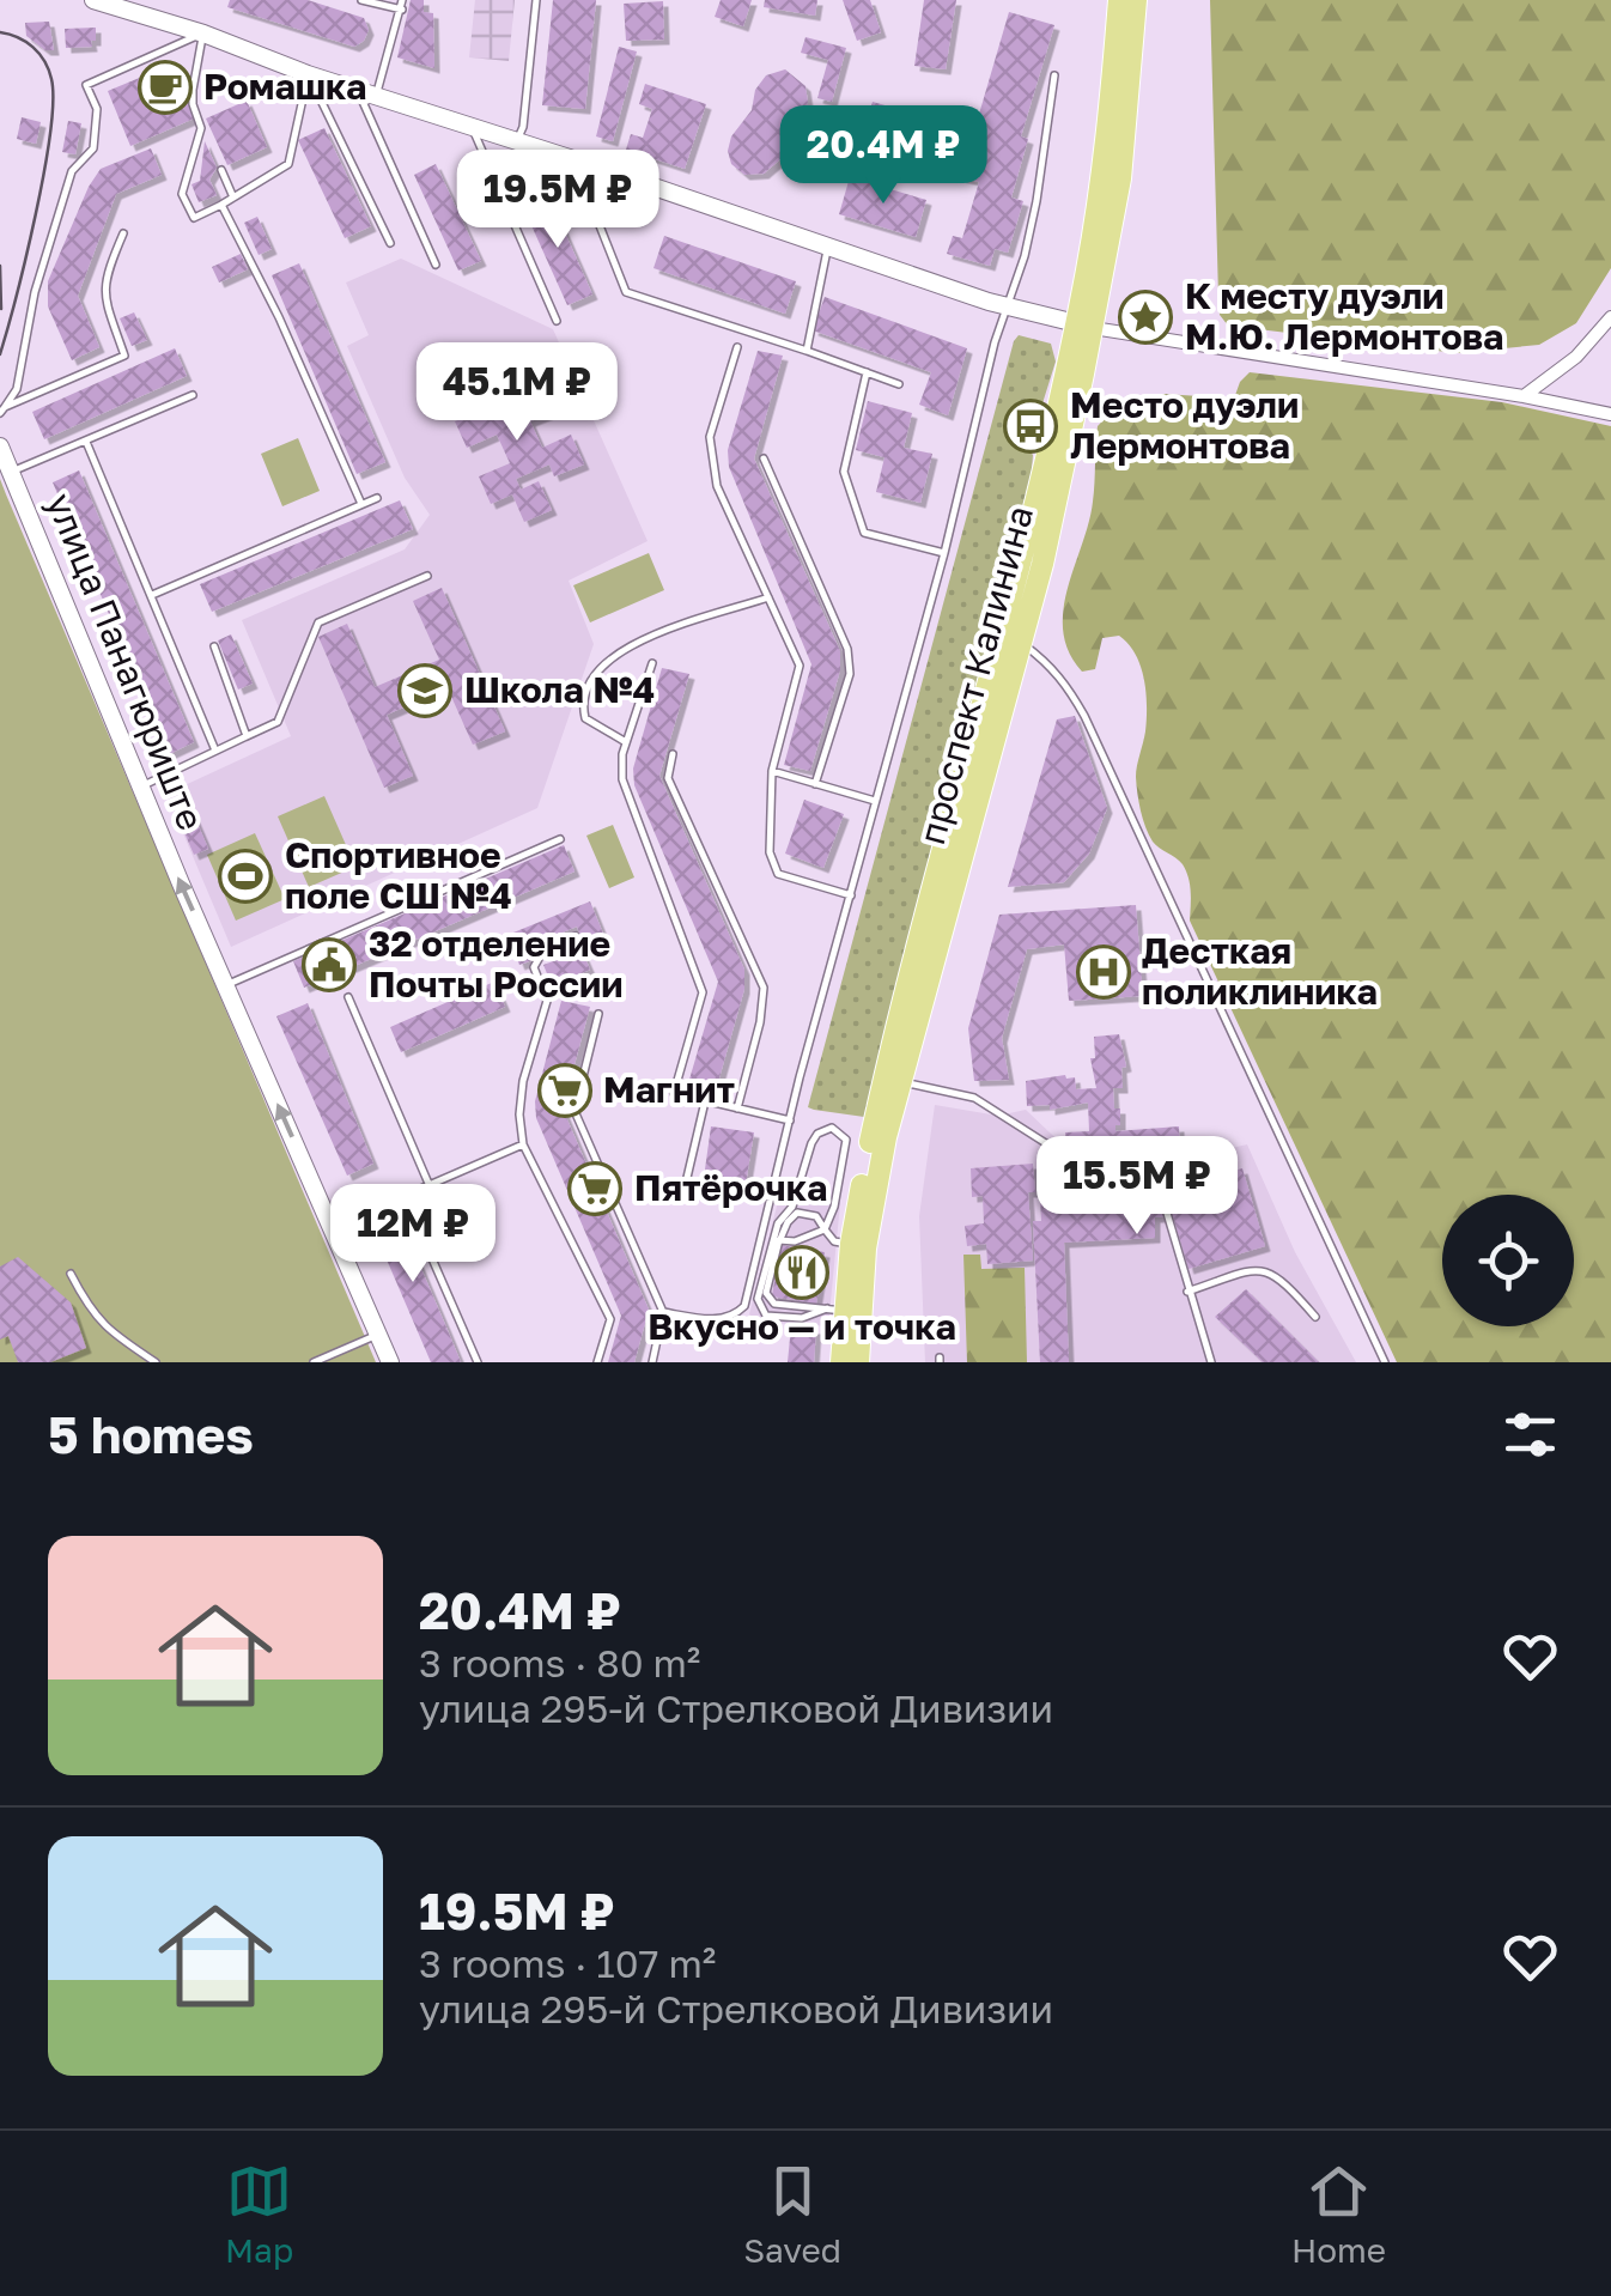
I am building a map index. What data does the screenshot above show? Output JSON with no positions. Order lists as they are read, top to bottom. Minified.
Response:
{"streets":{"main road":["проспект Калинина"],"street":["улица Панагюриште"]},"one_way":["улица Панагюриште"],"places":{"cafe":["Ромашка"],"place":["К месту дуэли М.Ю. Лермонтова"],"bus stop":["Место дуэли Лермонтова"],"school or university":["Школа №4"],"sports":["Спортивное поле СШ №4"],"public building":["32 отделение Почты России"],"hospital":["Десткая поликлиника"],"supermarket":["Магнит","Пятёрочка"],"restaurant":["Вкусно — и точка"]},"page":{"price":["20.4M ₽","19.5M ₽","45.1M ₽","15.5M ₽","12M ₽"],"heading":"5 homes","list":[{"name":"20.4M ₽","note":"3 rooms · 80 m² · улица 295-й Стрелковой Дивизии"},{"name":"19.5M ₽","note":"3 rooms · 107 m² · улица 295-й Стрелковой Дивизии"}],"tabs":["Map","Saved","Home"]}}
